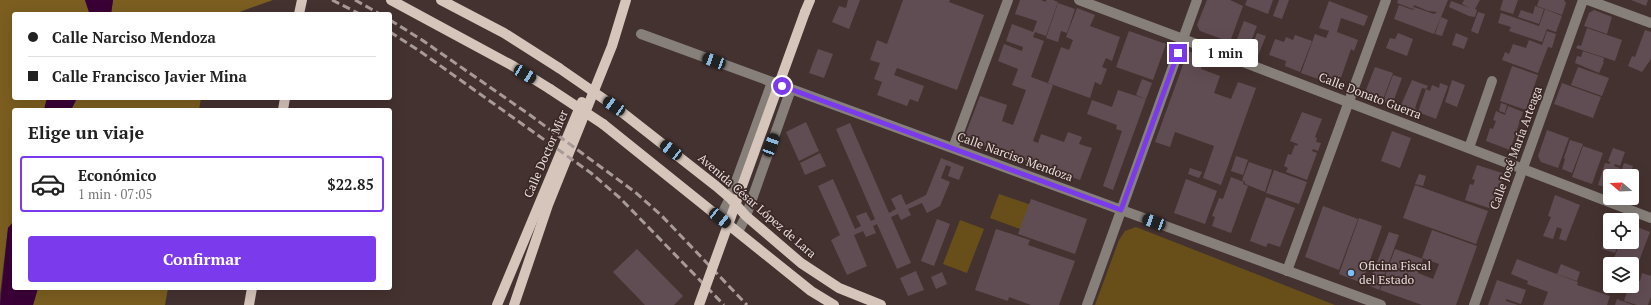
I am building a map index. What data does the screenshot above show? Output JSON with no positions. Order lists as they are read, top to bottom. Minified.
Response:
{"streets":{"main road":["Calle Doctor Mier","Avenida César López de Lara"],"street":["Calle Donato Guerra","Calle José María Arteaga","Calle Narciso Mendoza"]},"crossings":[["Calle Donato Guerra","Calle José María Arteaga"]],"places":["Oficina Fiscal del Estado"],"north":"left","page":{"banner":["Calle Narciso Mendoza","Calle Francisco Javier Mina"],"bubble":"1 min","heading":"Elige un viaje","list":[{"name":"Económico","note":"1 min · 07:05","value":"$22.85"}],"buttons":"Confirmar"}}
